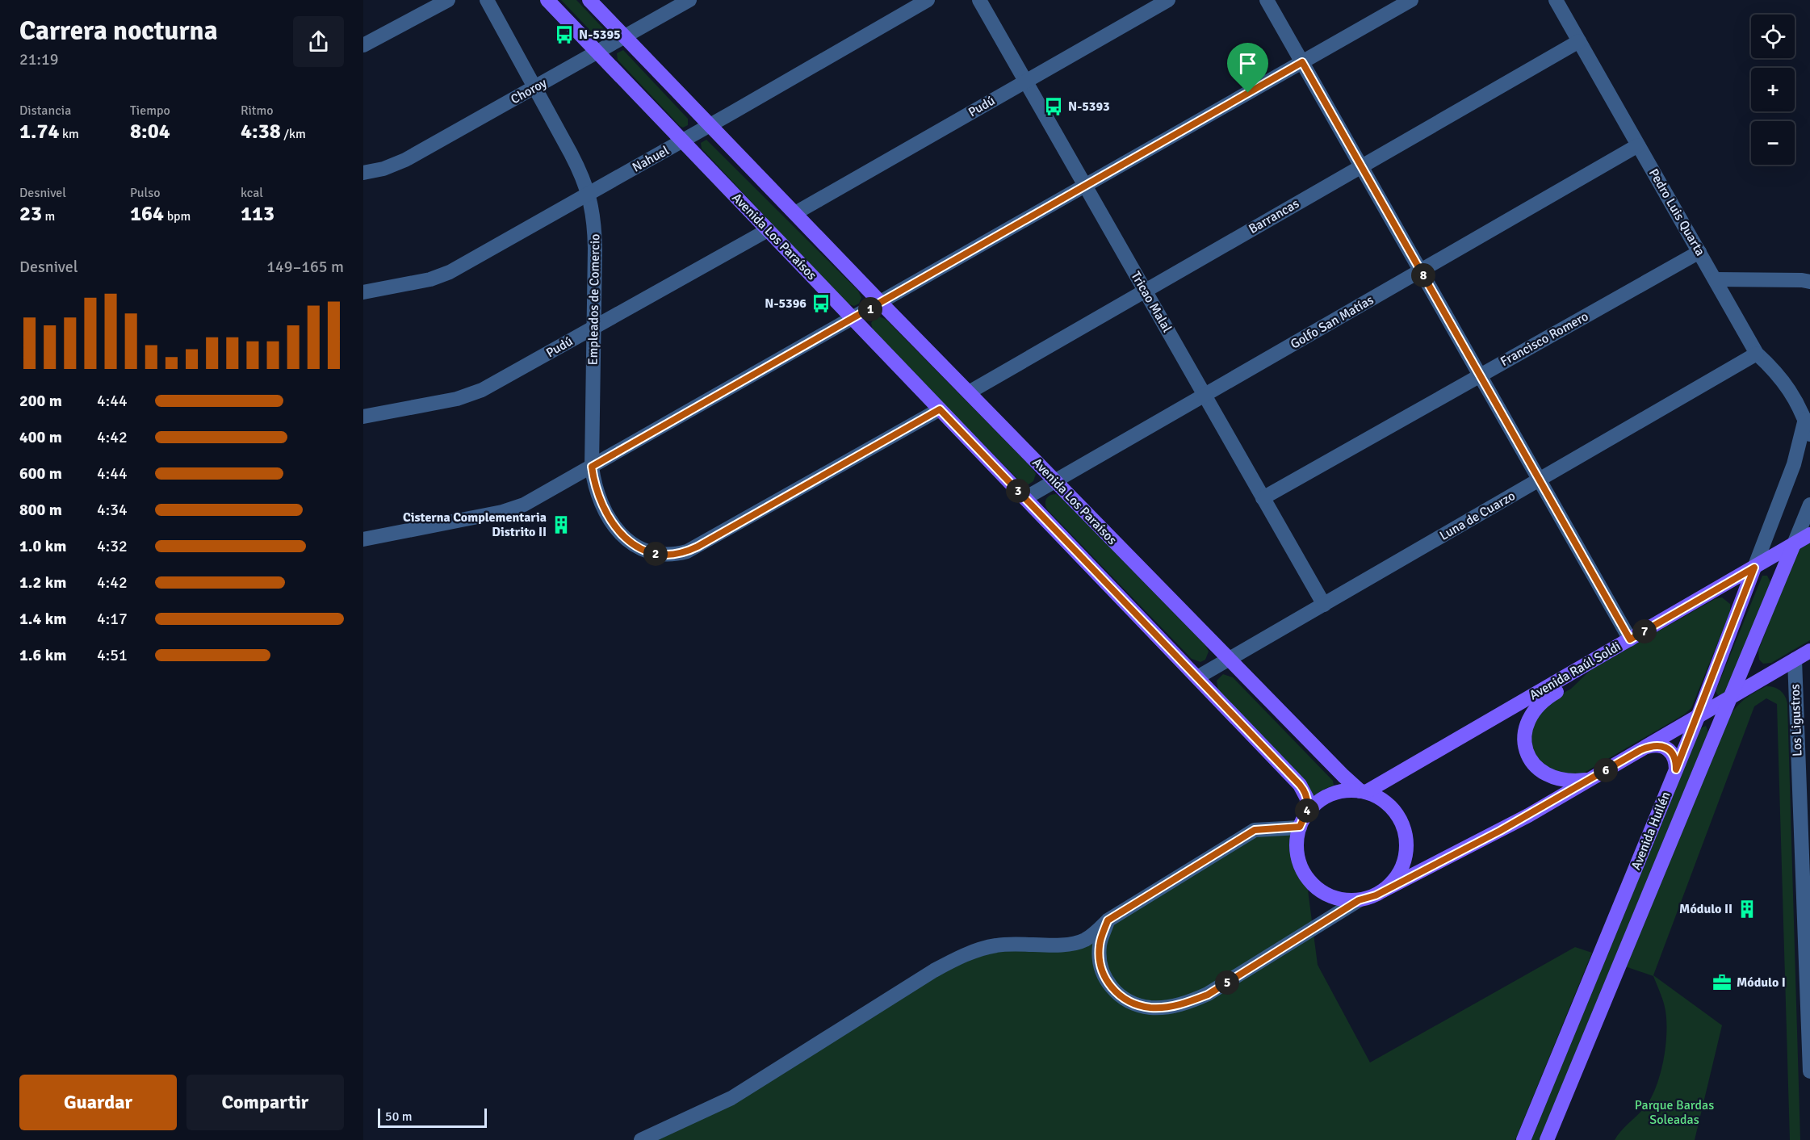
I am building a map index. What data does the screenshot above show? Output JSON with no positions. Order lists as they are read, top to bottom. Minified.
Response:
{"streets":{"main road":["Avenida Los Paraísos","Avenida Raúl Soldi","Avenida Huilén"],"street":["Choroy","Pudú","Nahuel","Pedro Luis Quarta","Barrancas","Empleados de Comercio","Tricao Malal","Golfo San Matías","Francisco Romero","Luna de Cuarzo","Los Ligustros"]},"crossings":[["Choroy","Avenida Los Paraísos"],["Choroy","Empleados de Comercio"],["Pudú","Avenida Los Paraísos"],["Pudú","Empleados de Comercio"],["Pudú","Tricao Malal"],["Nahuel","Avenida Los Paraísos"],["Nahuel","Empleados de Comercio"],["Pedro Luis Quarta","Barrancas"],["Pedro Luis Quarta","Golfo San Matías"],["Pedro Luis Quarta","Francisco Romero"],["Pedro Luis Quarta","Luna de Cuarzo"],["Pedro Luis Quarta","Avenida Huilén"],["Barrancas","Avenida Los Paraísos"],["Barrancas","Tricao Malal"],["Avenida Los Paraísos","Empleados de Comercio"],["Avenida Los Paraísos","Golfo San Matías"],["Avenida Los Paraísos","Luna de Cuarzo"],["Avenida Los Paraísos","Avenida Raúl Soldi"],["Tricao Malal","Golfo San Matías"],["Tricao Malal","Francisco Romero"],["Tricao Malal","Luna de Cuarzo"],["Avenida Raúl Soldi","Avenida Huilén"]],"parks":["Parque Bardas Soleadas"],"places":{"bus stop":["N-5395","N-5393","N-5396"],"building":["Cisterna Complementaria Distrito II","Módulo II"],"office":["Módulo I"]},"scale_bar":"50 m","page":{"heading":["Carrera nocturna","21:19"],"map_buttons":["+","−"],"stats":[["Distancia","1.74 km"],["Tiempo","8:04"],["Ritmo","4:38 /km"],["Desnivel","23 m"],["Pulso","164 bpm"],["kcal","113"]],"chart":["Desnivel","149–165 m"],"pins":["8","1","3","2","7","6","4","5"],"list":[{"name":"200 m","note":"4:44"},{"name":"400 m","note":"4:42"},{"name":"600 m","note":"4:44"},{"name":"800 m","note":"4:34"},{"name":"1.0 km","note":"4:32"},{"name":"1.2 km","note":"4:42"},{"name":"1.4 km","note":"4:17"},{"name":"1.6 km","note":"4:51"}],"buttons":["Guardar","Compartir"],"scale":"50 m"}}
